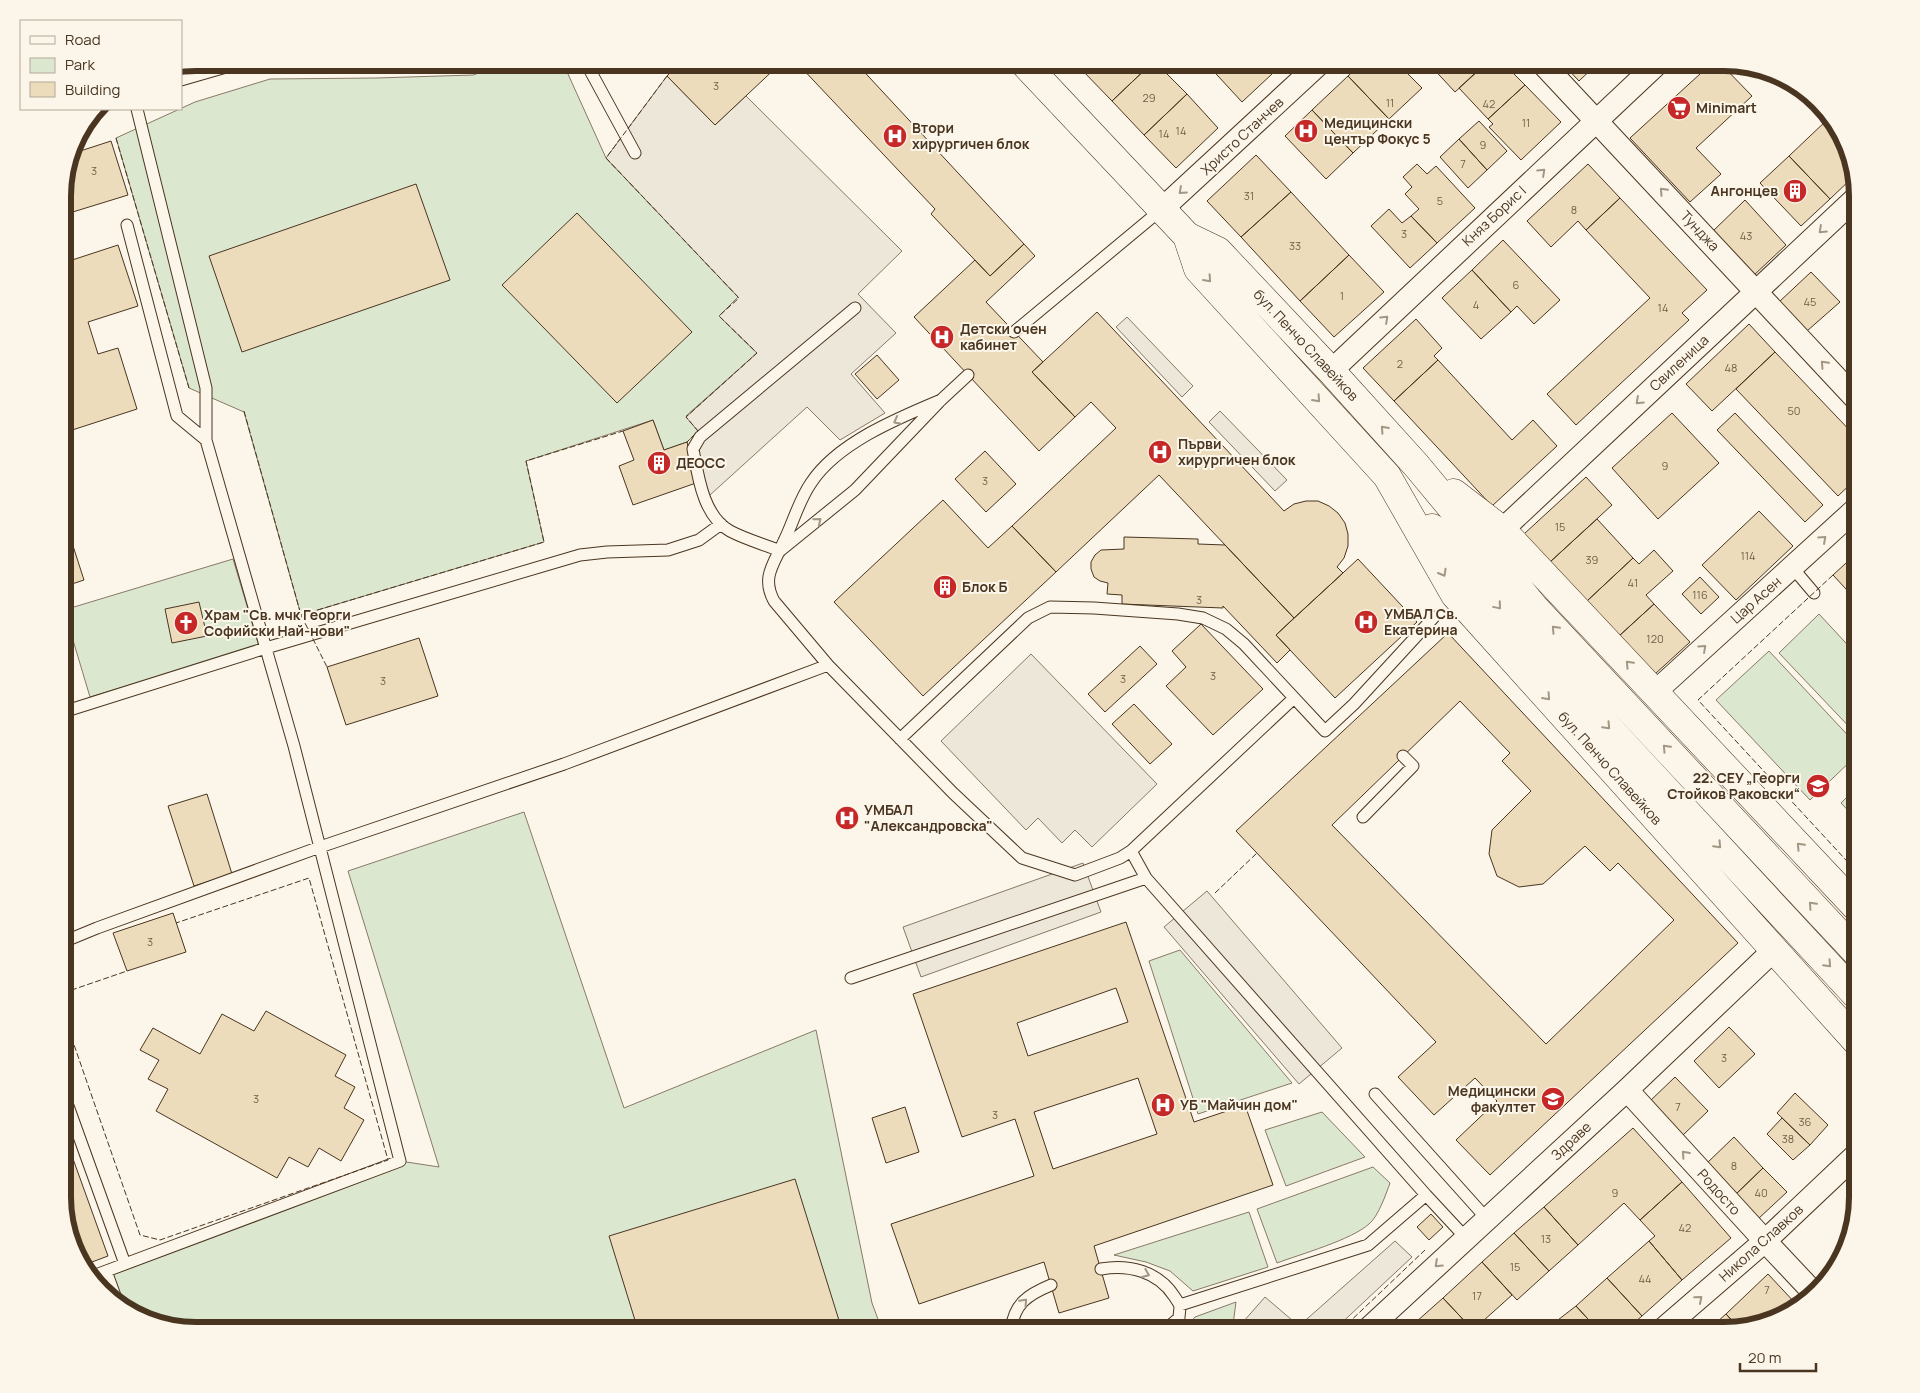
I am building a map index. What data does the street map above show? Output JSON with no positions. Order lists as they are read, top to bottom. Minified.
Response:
{"streets":{"main road":["бул. Пенчо Славейков"],"street":["Христо Станчев","Княз Борис I","Тунджа","Свиленица","Цар Асен","Здраве","Родосто","Никола Славков"]},"crossings":[["Христо Станчев","бул. Пенчо Славейков"],["Княз Борис I","Тунджа"],["Княз Борис I","бул. Пенчо Славейков"],["Тунджа","Свиленица"],["бул. Пенчо Славейков","Свиленица"],["бул. Пенчо Славейков","Цар Асен"],["бул. Пенчо Славейков","Здраве"],["Здраве","Родосто"],["Родосто","Никола Славков"]],"one_way":["Христо Станчев","Княз Борис I","Тунджа","Свиленица","Цар Асен","Родосто","Никола Славков"],"places":{"supermarket":["Minimart"],"hospital":["Медицински център Фокус 5","Втори хирургичен блок","Детски очен кабинет","Първи хирургичен блок","УМБАЛ Св. Екатерина","УМБАЛ \"Александровска\"","УБ \"Майчин дом\""],"building":["Ангонцев","ДЕОСС","Блок Б"],"church":["Храм \"Св. мчк Георги Софийски Най-нови\""],"school or university":["22. СЕУ „Георги Стойков Раковски“","Медицински факултет"]},"house_numbers":["3","29","11","42","11","14","14","9","7","3","31","5","8","3","43","33","6","1","45","4","14","2","48","50","9","3","15","114","39","41","116","3","120","3","3","3","3","3","3","7","3","36","38","8","9","40","42","13","15","44","7","17"],"legend":["Road","Park","Building"],"scale_bar":"20 m"}
